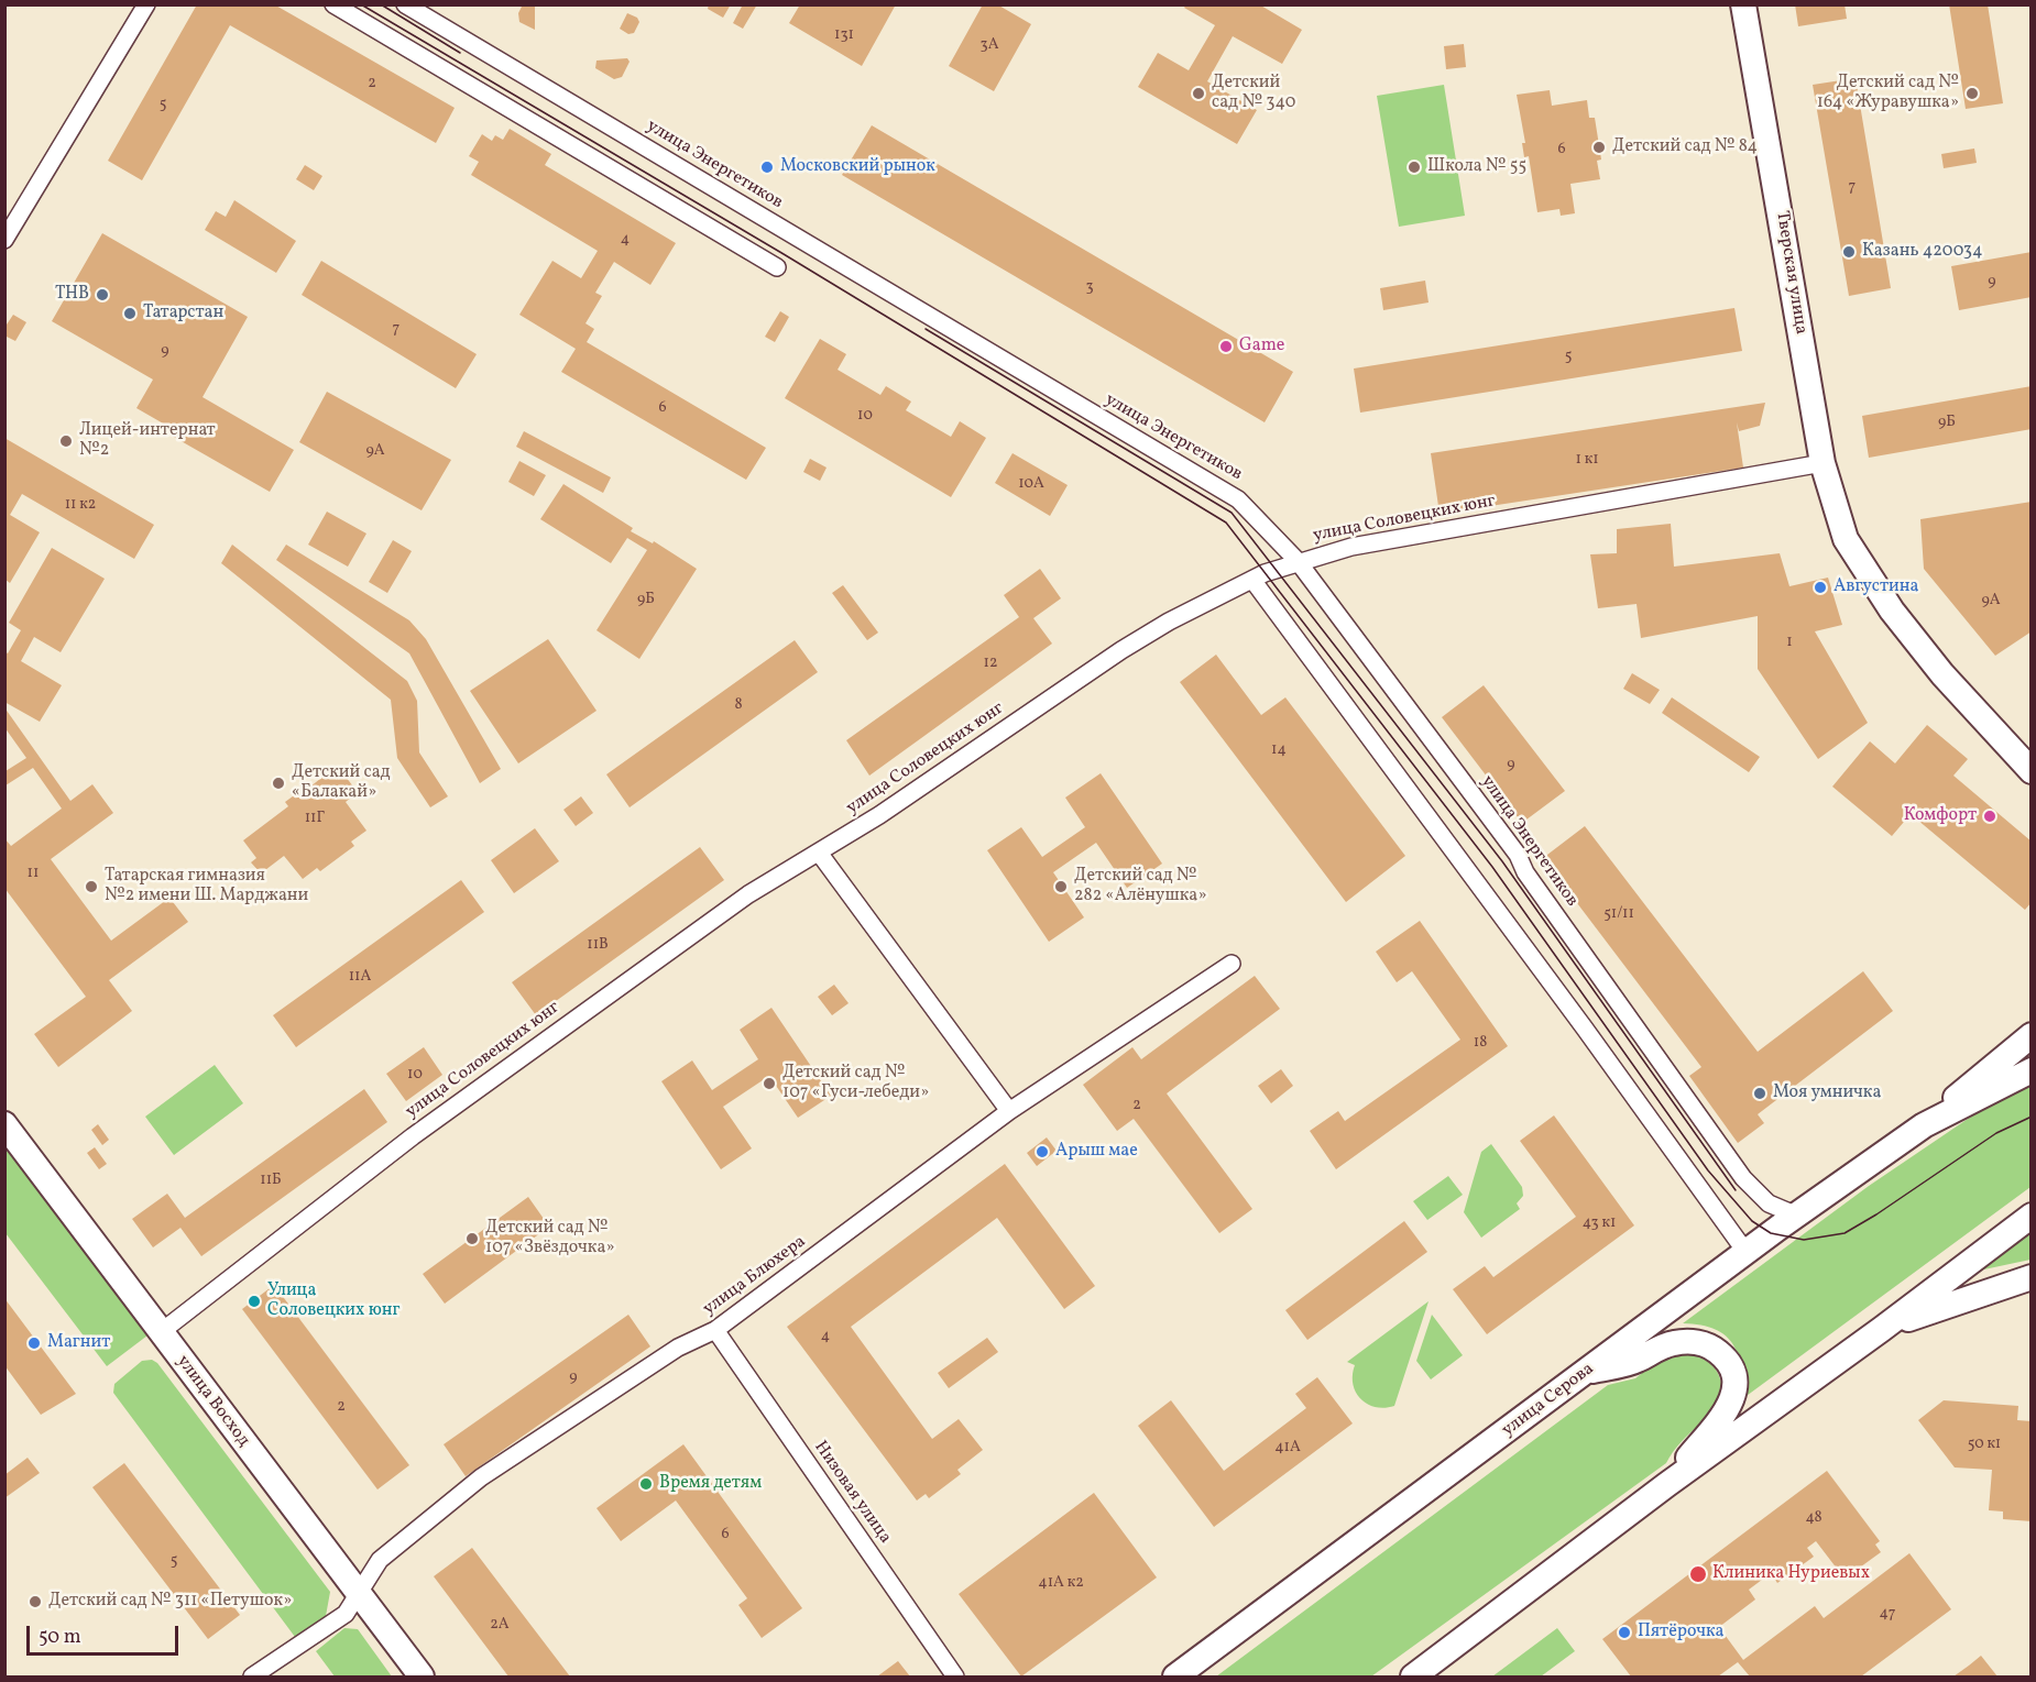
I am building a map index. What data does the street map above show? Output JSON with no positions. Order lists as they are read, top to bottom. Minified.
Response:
{"streets":{"street":["улица Энергетиков","Тверская улица","улица Соловецких юнг","улица Блюхера","улица Серова","улица Восход","Низовая улица"]},"crossings":[["улица Энергетиков","улица Соловецких юнг"],["улица Энергетиков","улица Серова"],["Тверская улица","улица Соловецких юнг"],["улица Соловецких юнг","улица Восход"],["улица Блюхера","улица Восход"],["улица Блюхера","Низовая улица"]],"places":["Детский сад № 340","Детский сад № 164 «Журавушка»","Детский сад № 84","Московский рынок","Школа № 55","Казань 420034","ТНВ","Татарстан","Game","Лицей-интернат №2","Августина","Детский сад «Балакай»","Комфорт","Татарская гимназия №2 имени Ш. Марджани","Детский сад № 282 «Алёнушка»","Детский сад № 107 «Гуси-лебеди»","Моя умничка","Арыш мае","Детский сад № 107 «Звёздочка»","Улица Соловецких юнг","Магнит","Время детям","Клиника Нуриевых","Детский сад № 311 «Петушок»","Пятёрочка"],"house_numbers":["131","3А","2","5","6","7","4","9","3","7","9","5","6","10","9Б","9А","1 к1","10А","11 к2","9Б","9А","1","12","8","14","9","11Г","11","51/11","11В","11А","18","10","2","11Б","43 к1","4","9","2","50 к1","41А","48","6","5","41А к2","47","2А"],"scale_bar":"50 m"}
